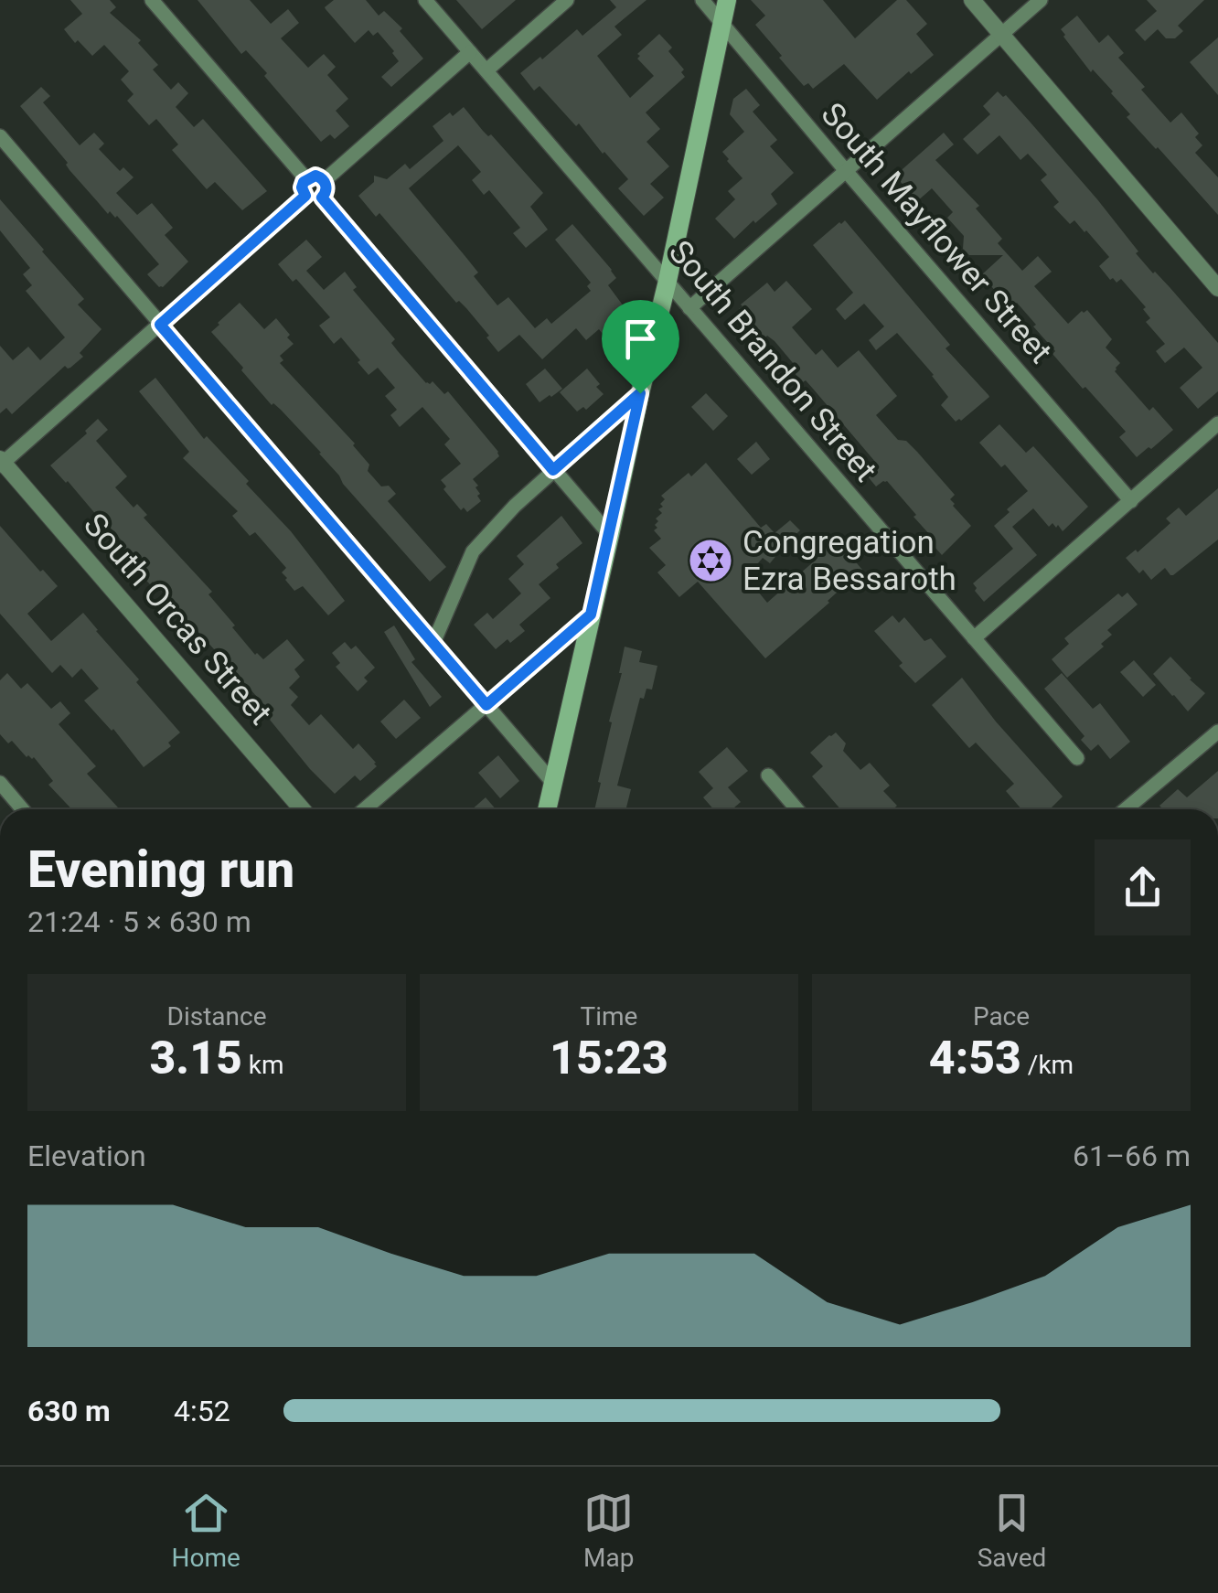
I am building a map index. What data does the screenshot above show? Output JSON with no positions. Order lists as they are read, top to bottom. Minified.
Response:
{"streets":{"street":["South Mayflower Street","South Brandon Street","South Orcas Street"]},"places":{"synagogue":["Congregation Ezra Bessaroth"]},"page":{"heading":["Evening run","21:24 · 5 × 630 m"],"stats":[["Distance","3.15 km"],["Time","15:23"],["Pace","4:53 /km"]],"chart":["Elevation","61–66 m"],"list":[{"name":"630 m","note":"4:52"}],"tabs":["Home","Map","Saved"]}}
